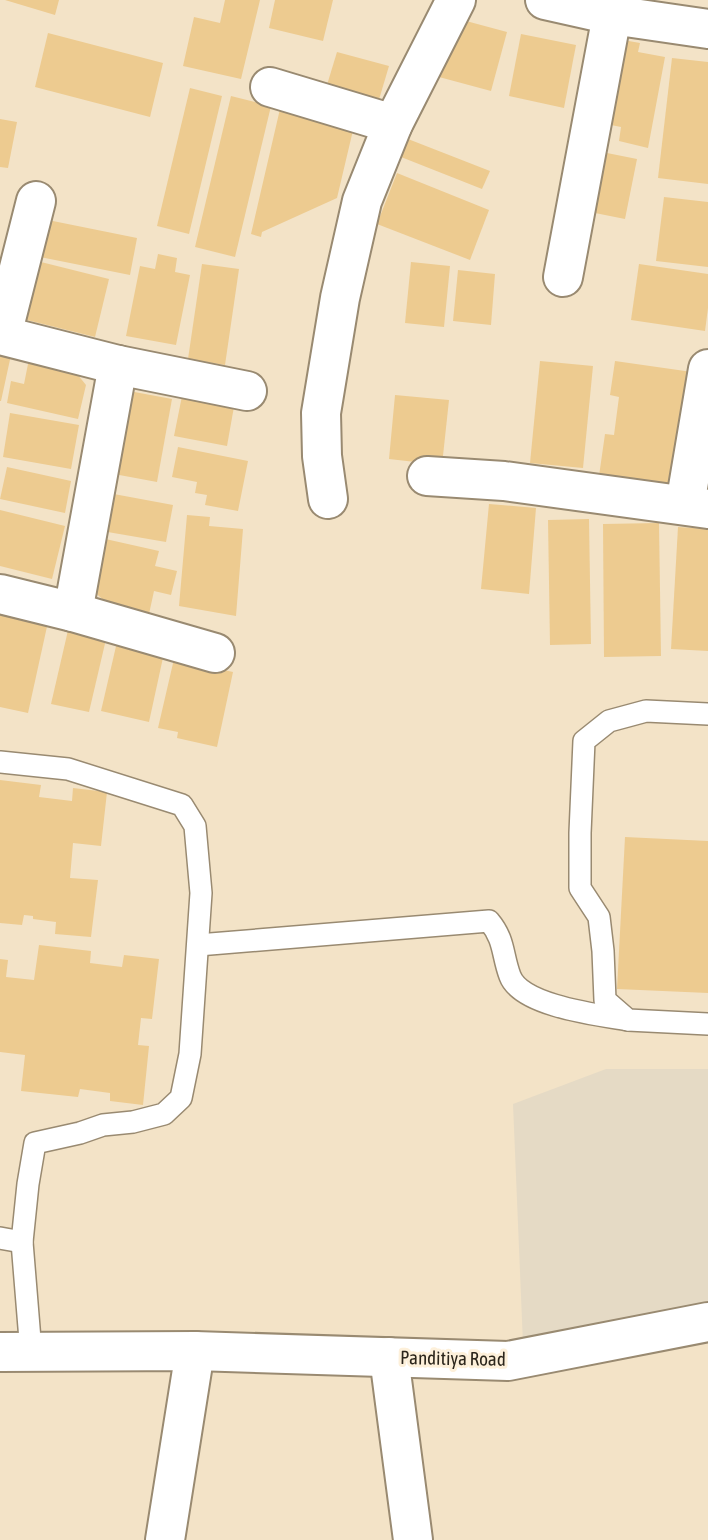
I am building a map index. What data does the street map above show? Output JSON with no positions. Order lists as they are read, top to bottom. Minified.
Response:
{"streets":{"street":["Panditiya Road"]}}
